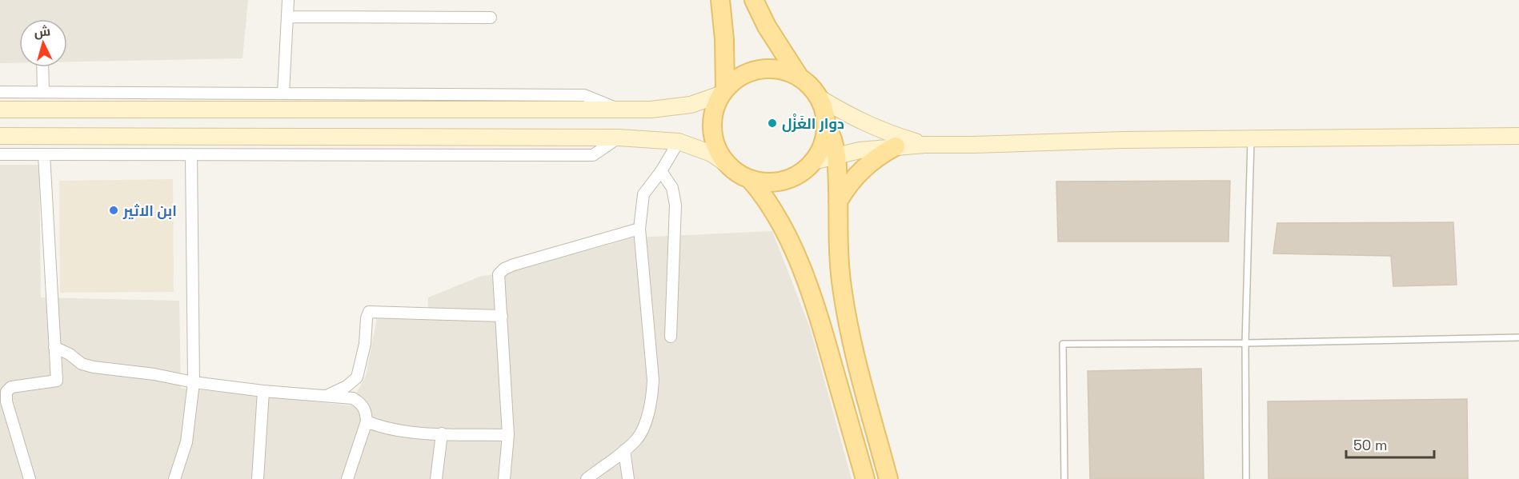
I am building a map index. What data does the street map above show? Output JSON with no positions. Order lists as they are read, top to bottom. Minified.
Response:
{"places":["دوار الغَزْل","ابن الاثير"],"scale_bar":"50 m","north":"top"}
